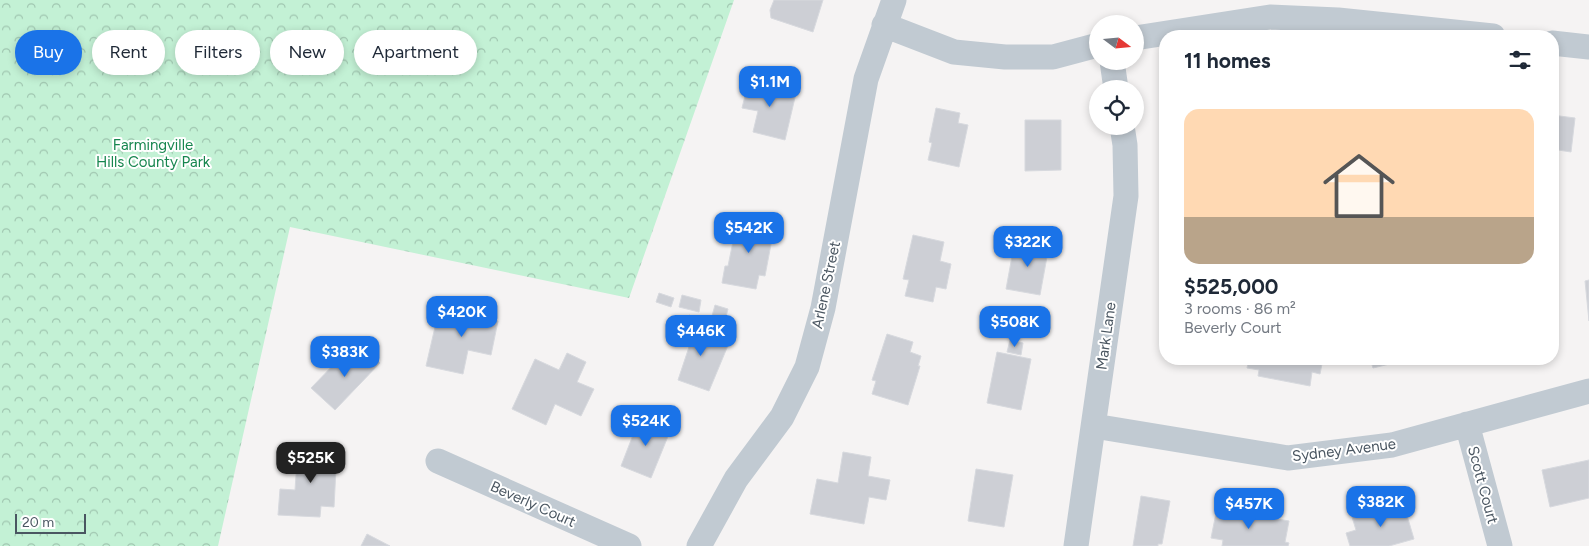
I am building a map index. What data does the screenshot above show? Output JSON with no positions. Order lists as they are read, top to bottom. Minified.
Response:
{"streets":{"street":["Arlene Street","Mark Lane","Sydney Avenue","Scott Court","Beverly Court"]},"crossings":[["Mark Lane","Sydney Avenue"],["Sydney Avenue","Scott Court"]],"parks":["Farmingville Hills County Park"],"scale_bar":"20 m","north":"right","page":{"chip":["Buy","Rent","Filters","New","Apartment"],"heading":"11 homes","price":["$1.1M","$542K","$322K","$420K","$508K","$446K","$383K","$524K","$525K","$382K","$457K"],"list":[{"name":"$525,000","note":"3 rooms · 86 m² · Beverly Court"}],"scale":"20 m"}}
